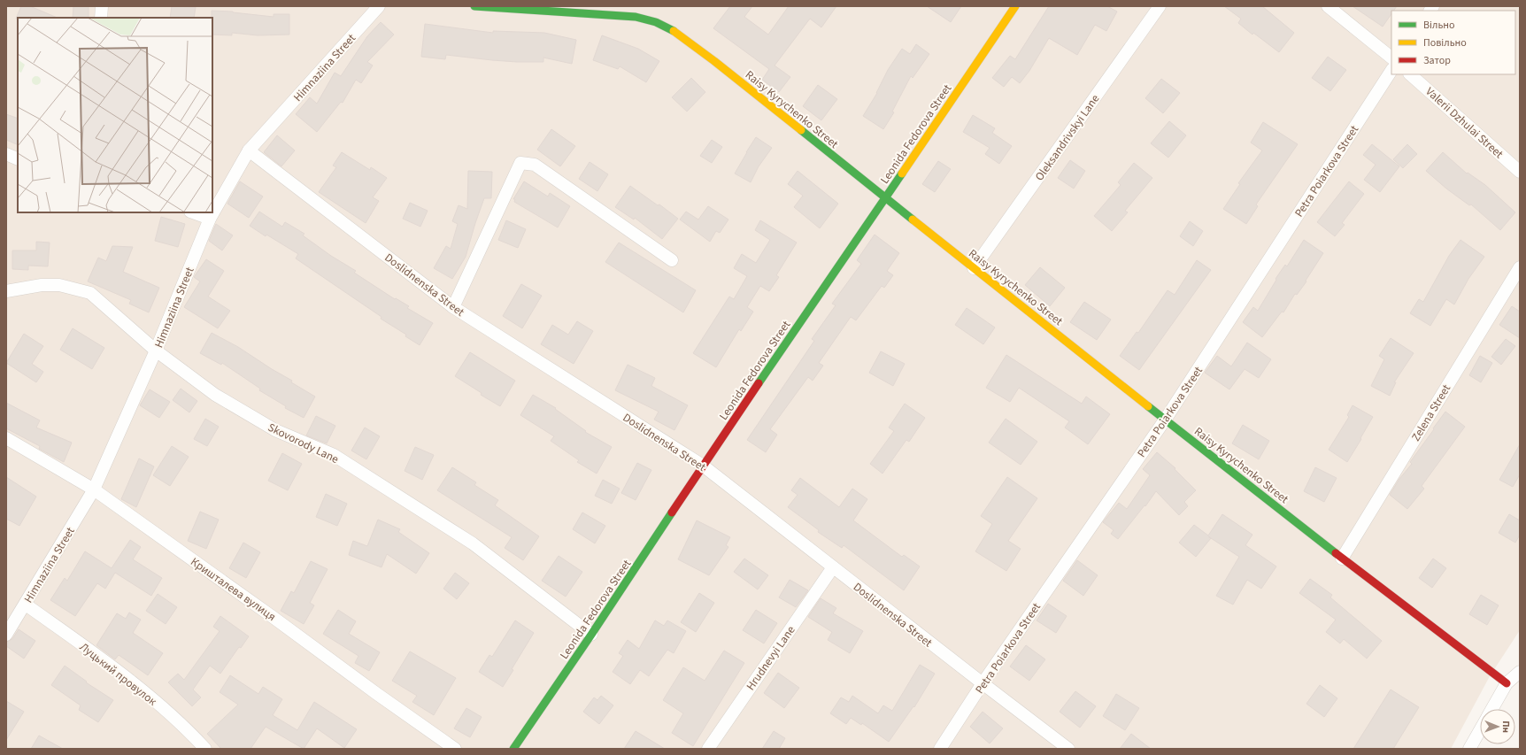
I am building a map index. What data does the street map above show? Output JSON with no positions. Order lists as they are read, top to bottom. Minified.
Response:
{"streets":{"street":["Himnaziina Street","Raisy Kyrychenko Street","Valerii Dzhulai Street","Leonida Fedorova Street","Oleksandrivskyi Lane","Petra Poiarkova Street","Doslidnenska Street","Zelena Street","Skovorody Lane","Кришталева вулиця","Hrudnevyi Lane","Луцький провулок"]},"crossings":[["Himnaziina Street","Doslidnenska Street"],["Himnaziina Street","Skovorody Lane"],["Himnaziina Street","Кришталева вулиця"],["Himnaziina Street","Луцький провулок"],["Raisy Kyrychenko Street","Leonida Fedorova Street"],["Raisy Kyrychenko Street","Oleksandrivskyi Lane"],["Raisy Kyrychenko Street","Petra Poiarkova Street"],["Raisy Kyrychenko Street","Zelena Street"],["Leonida Fedorova Street","Doslidnenska Street"],["Leonida Fedorova Street","Skovorody Lane"],["Petra Poiarkova Street","Doslidnenska Street"],["Doslidnenska Street","Hrudnevyi Lane"]],"legend":["Вільно","Повільно","Затор"],"north":"right"}
